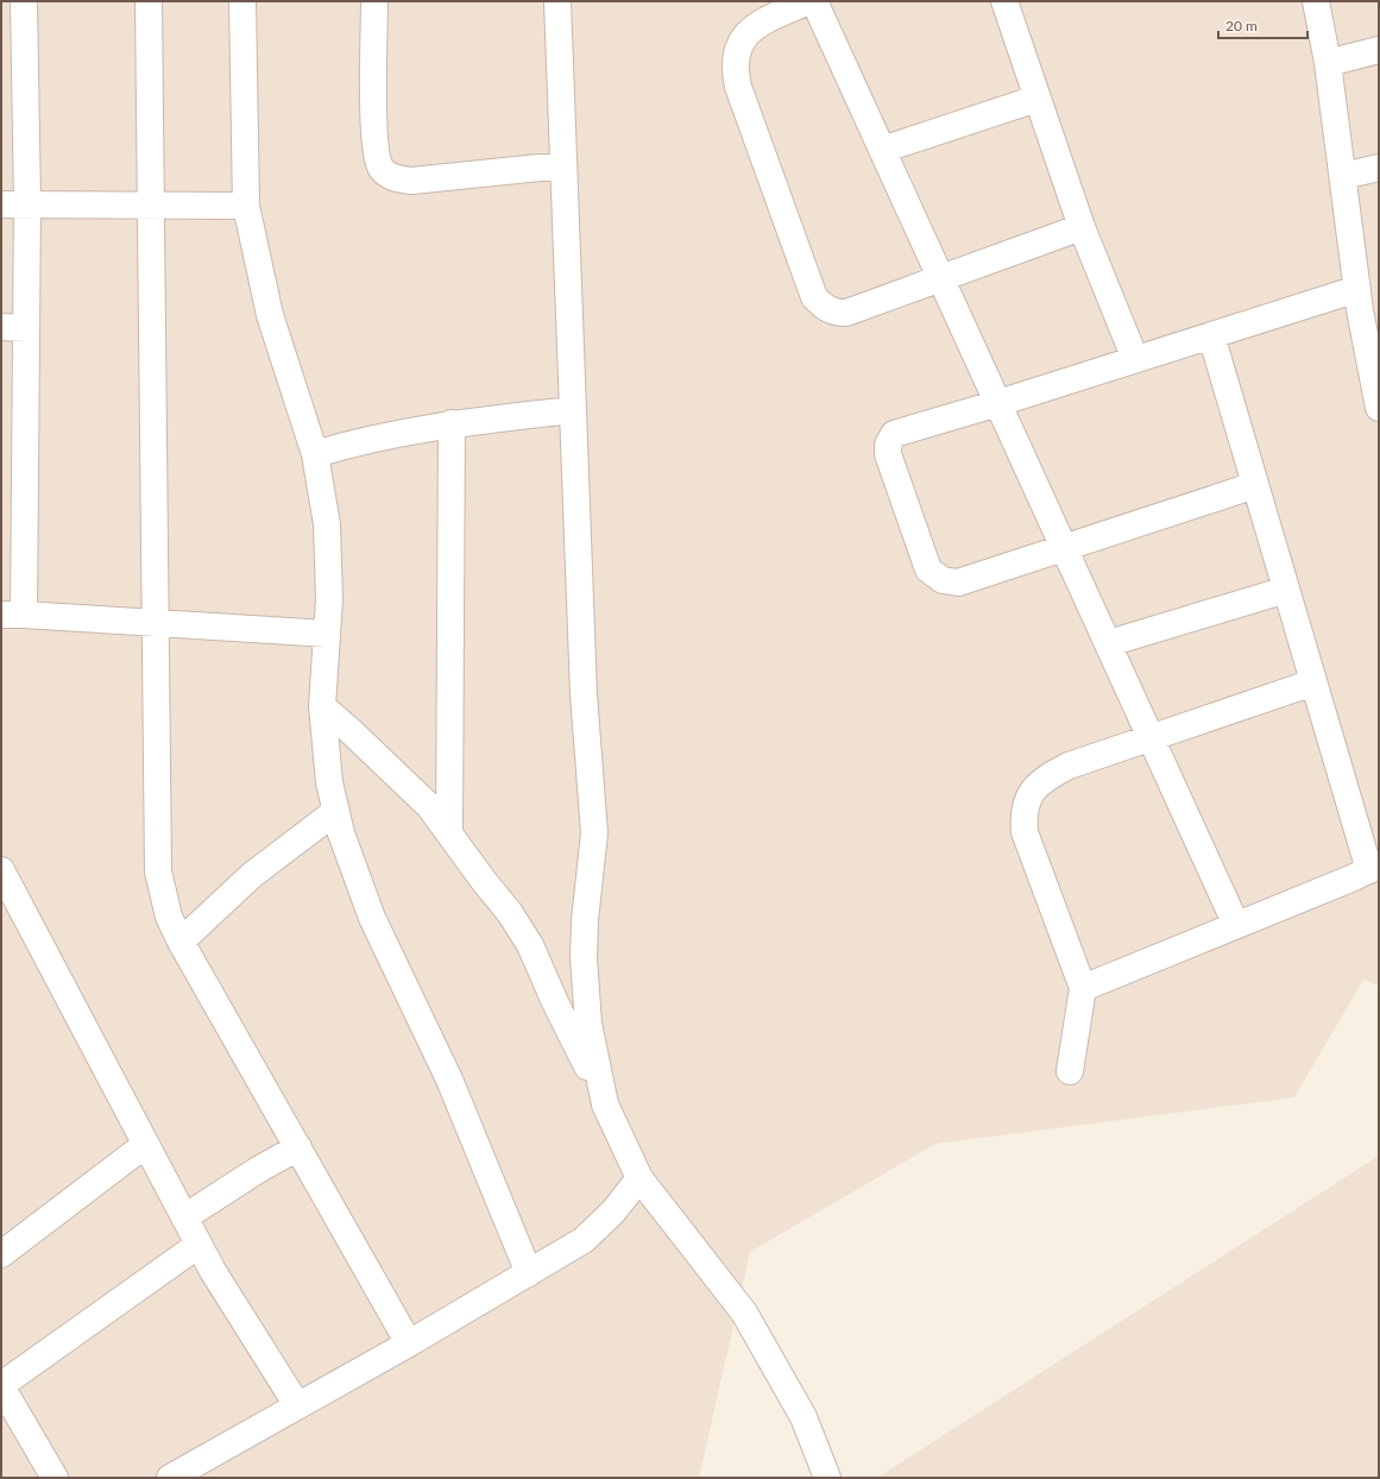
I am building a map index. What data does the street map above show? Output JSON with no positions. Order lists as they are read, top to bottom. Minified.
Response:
{"scale_bar":"20 m"}
